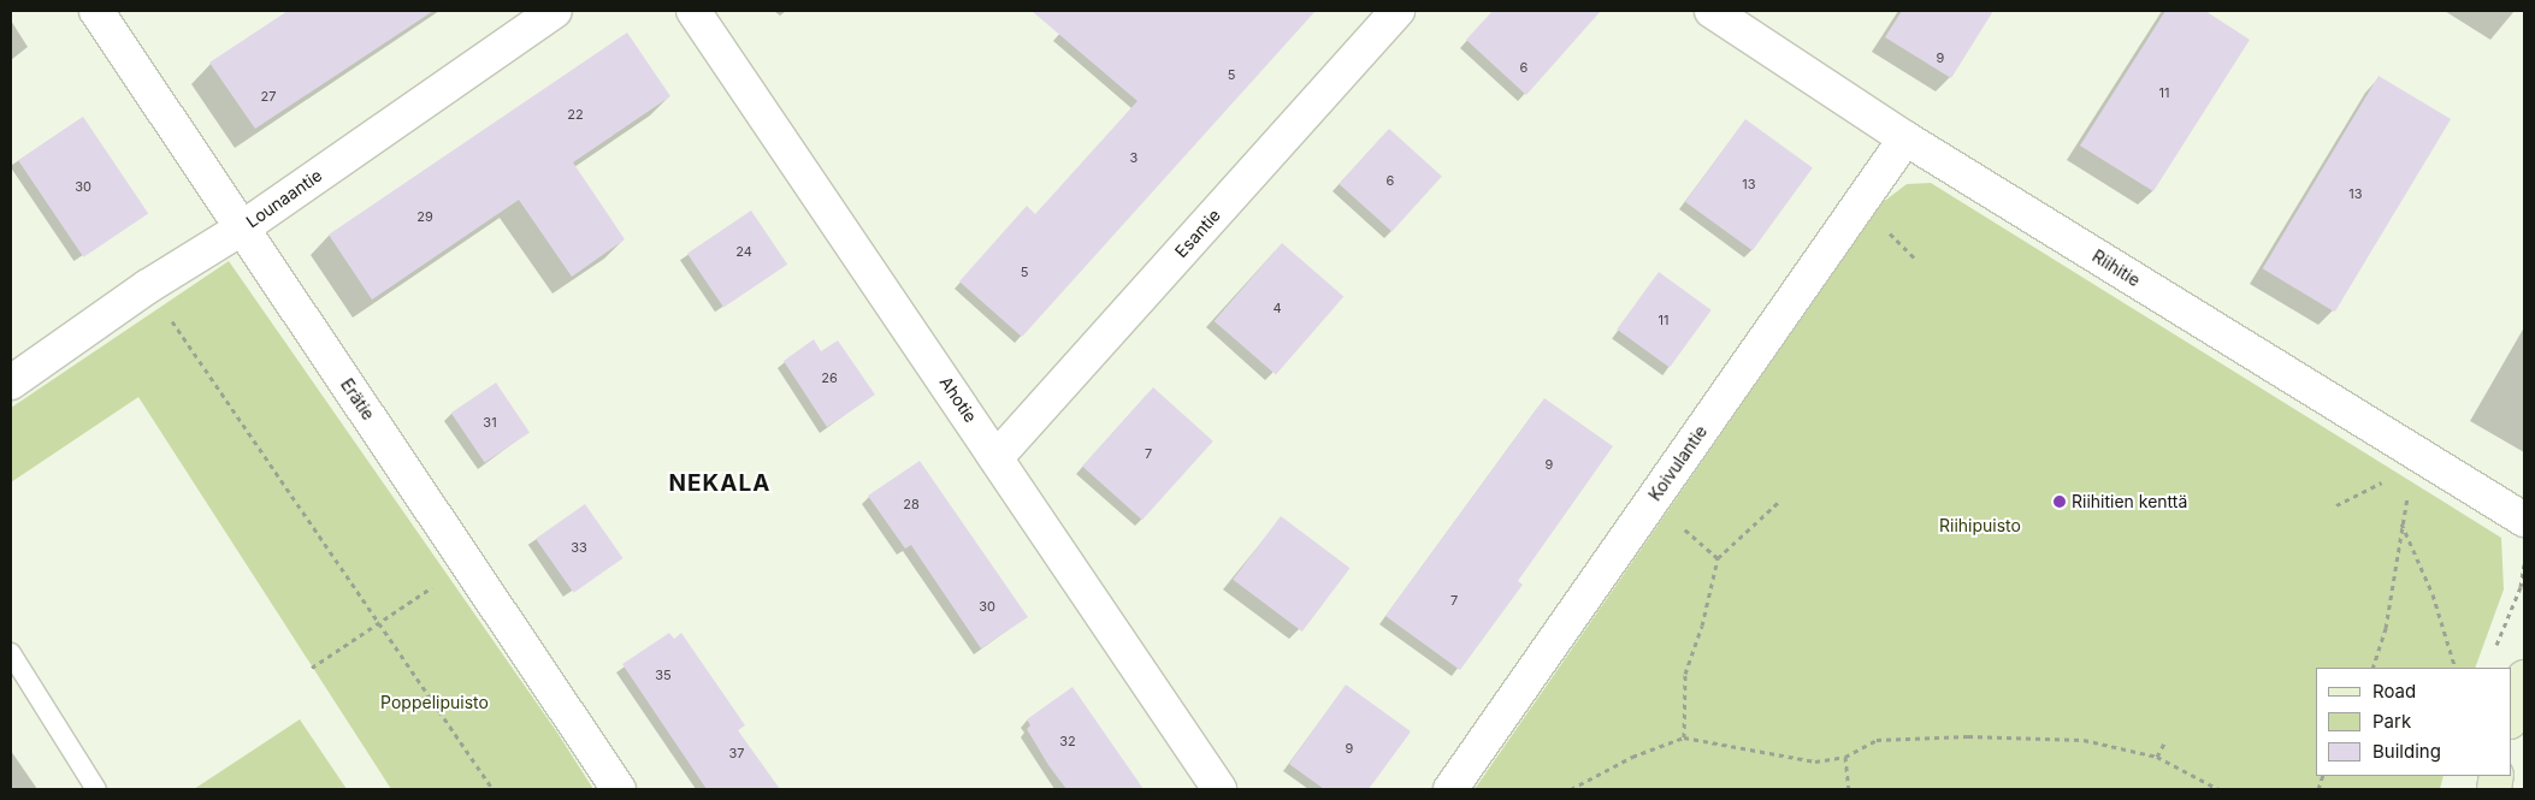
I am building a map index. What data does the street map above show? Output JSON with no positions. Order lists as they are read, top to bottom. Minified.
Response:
{"streets":{"street":["Lounaantie","Esantie","Riihitie","Erätie","Ahotie","Koivulantie"]},"crossings":[["Lounaantie","Erätie"],["Esantie","Ahotie"],["Riihitie","Koivulantie"]],"districts":["NEKALA"],"parks":["Riihipuisto","Poppelipuisto"],"places":["Riihitien kenttä"],"house_numbers":["9","6","5","11","27","22","3","6","13","30","13","29","24","5","4","11","26","31","7","9","28","33","7","30","35","32","9","37"],"legend":["Road","Park","Building"]}
